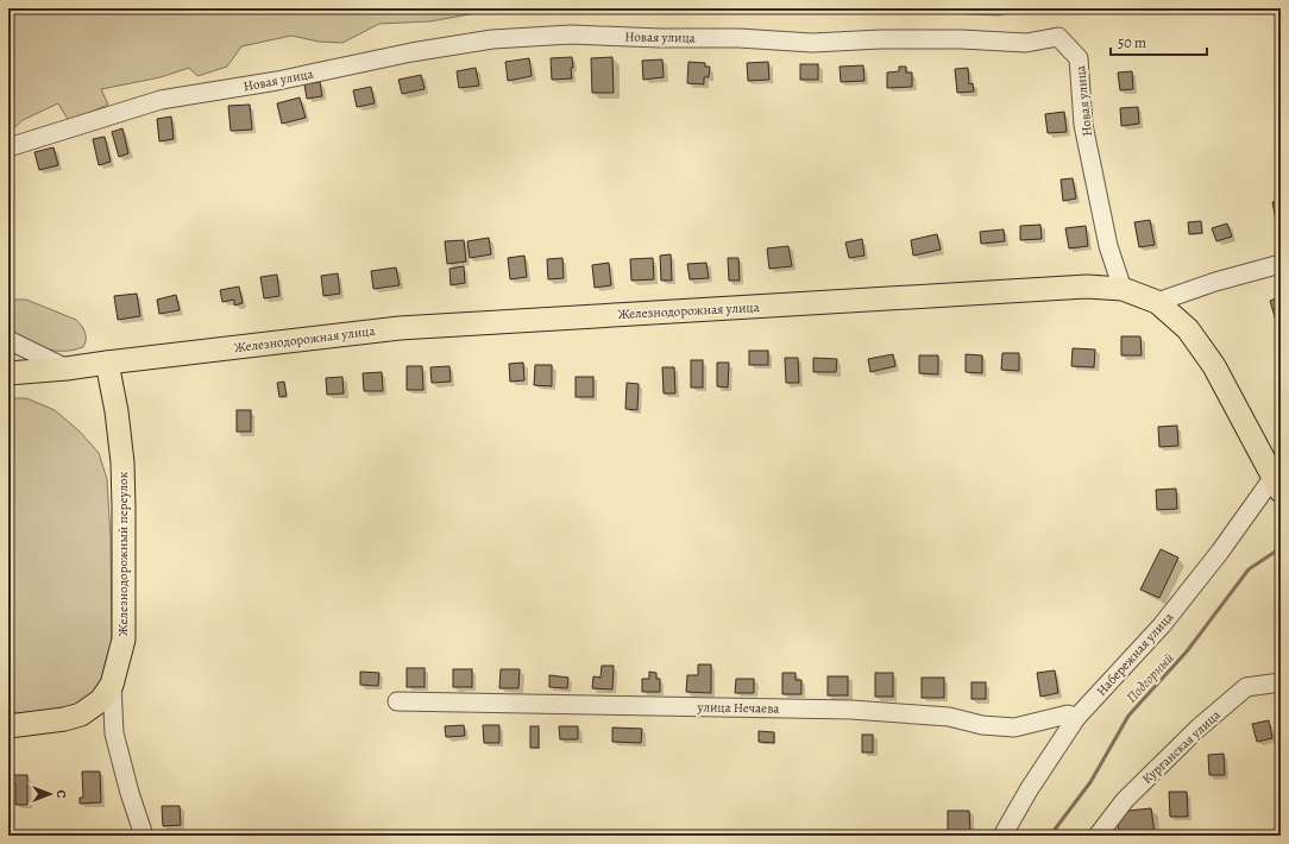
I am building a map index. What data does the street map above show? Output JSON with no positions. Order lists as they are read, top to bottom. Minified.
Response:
{"streets":{"main road":["Железнодорожная улица","Железнодорожный переулок"],"street":["Новая улица","Набережная улица","улица Нечаева","Курганская улица"]},"crossings":[["Новая улица","Железнодорожная улица"],["Железнодорожная улица","Железнодорожный переулок"],["Железнодорожная улица","Набережная улица"],["Набережная улица","улица Нечаева"]],"water":["Подгорный"],"scale_bar":"50 m","north":"right"}
